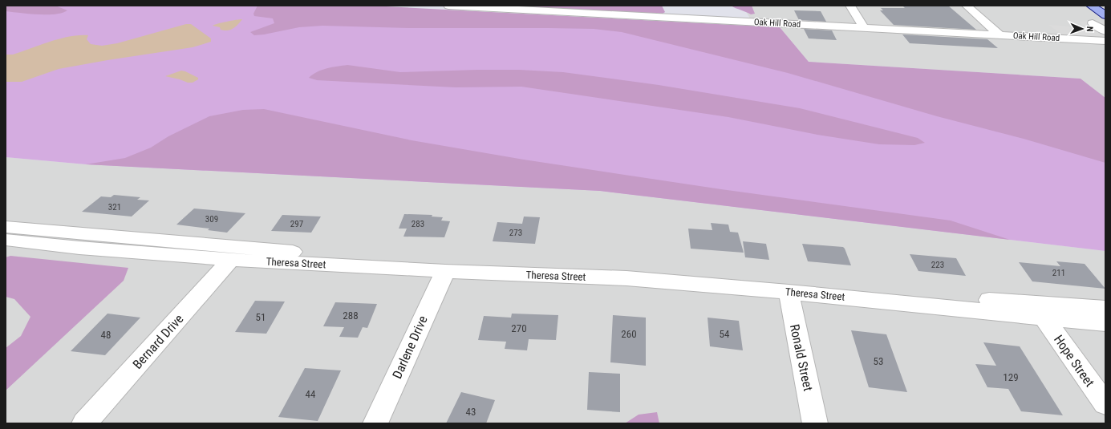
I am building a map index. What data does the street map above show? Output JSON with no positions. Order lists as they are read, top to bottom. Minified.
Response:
{"streets":{"street":["Oak Hill Road","Theresa Street","Bernard Drive","Darlene Drive","Ronald Street","Hope Street"]},"crossings":[["Theresa Street","Bernard Drive"],["Theresa Street","Darlene Drive"],["Theresa Street","Ronald Street"],["Theresa Street","Hope Street"]],"house_numbers":["321","309","297","283","273","223","211","288","51","270","260","54","48","53","129","44","43"],"north":"right"}
